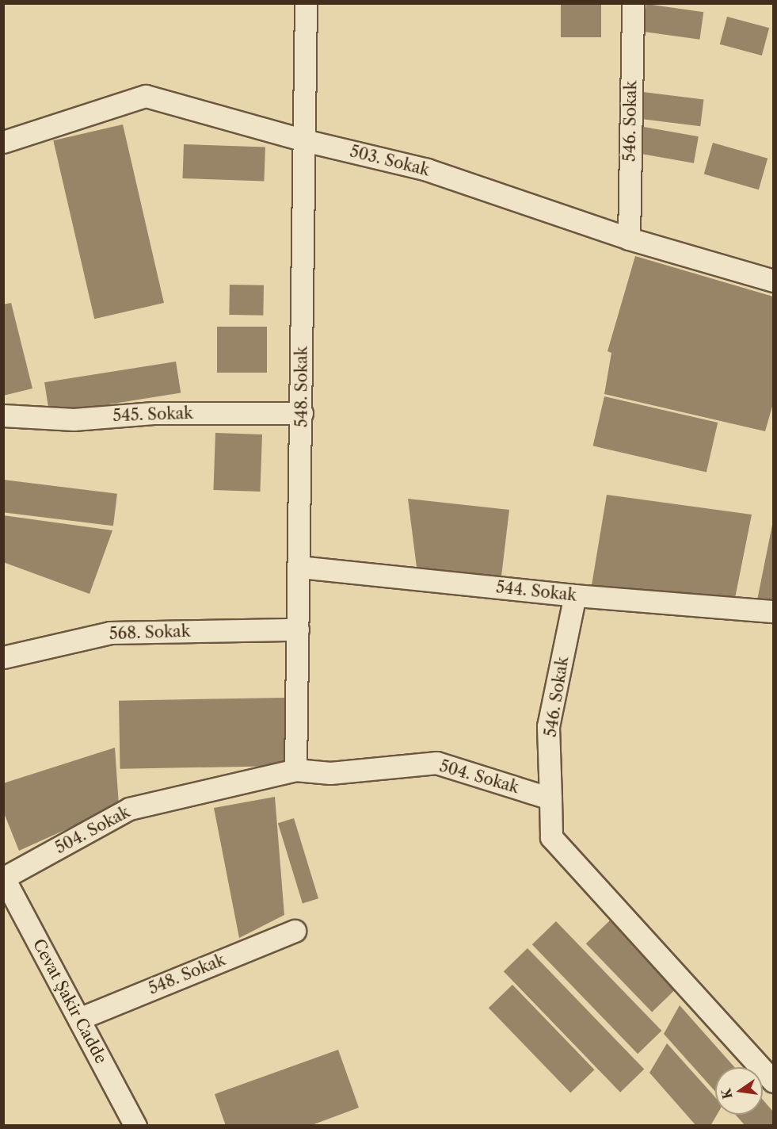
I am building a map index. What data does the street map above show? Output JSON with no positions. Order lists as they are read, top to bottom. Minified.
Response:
{"streets":{"street":["546. Sokak","503. Sokak","548. Sokak","545. Sokak","544. Sokak","568. Sokak","504. Sokak","Cevat Şakir Cadde"]},"crossings":[["546. Sokak","503. Sokak"],["546. Sokak","544. Sokak"],["546. Sokak","504. Sokak"],["503. Sokak","548. Sokak"],["548. Sokak","545. Sokak"],["548. Sokak","544. Sokak"],["548. Sokak","568. Sokak"],["548. Sokak","504. Sokak"],["548. Sokak","Cevat Şakir Cadde"],["504. Sokak","Cevat Şakir Cadde"]],"north":"left"}
